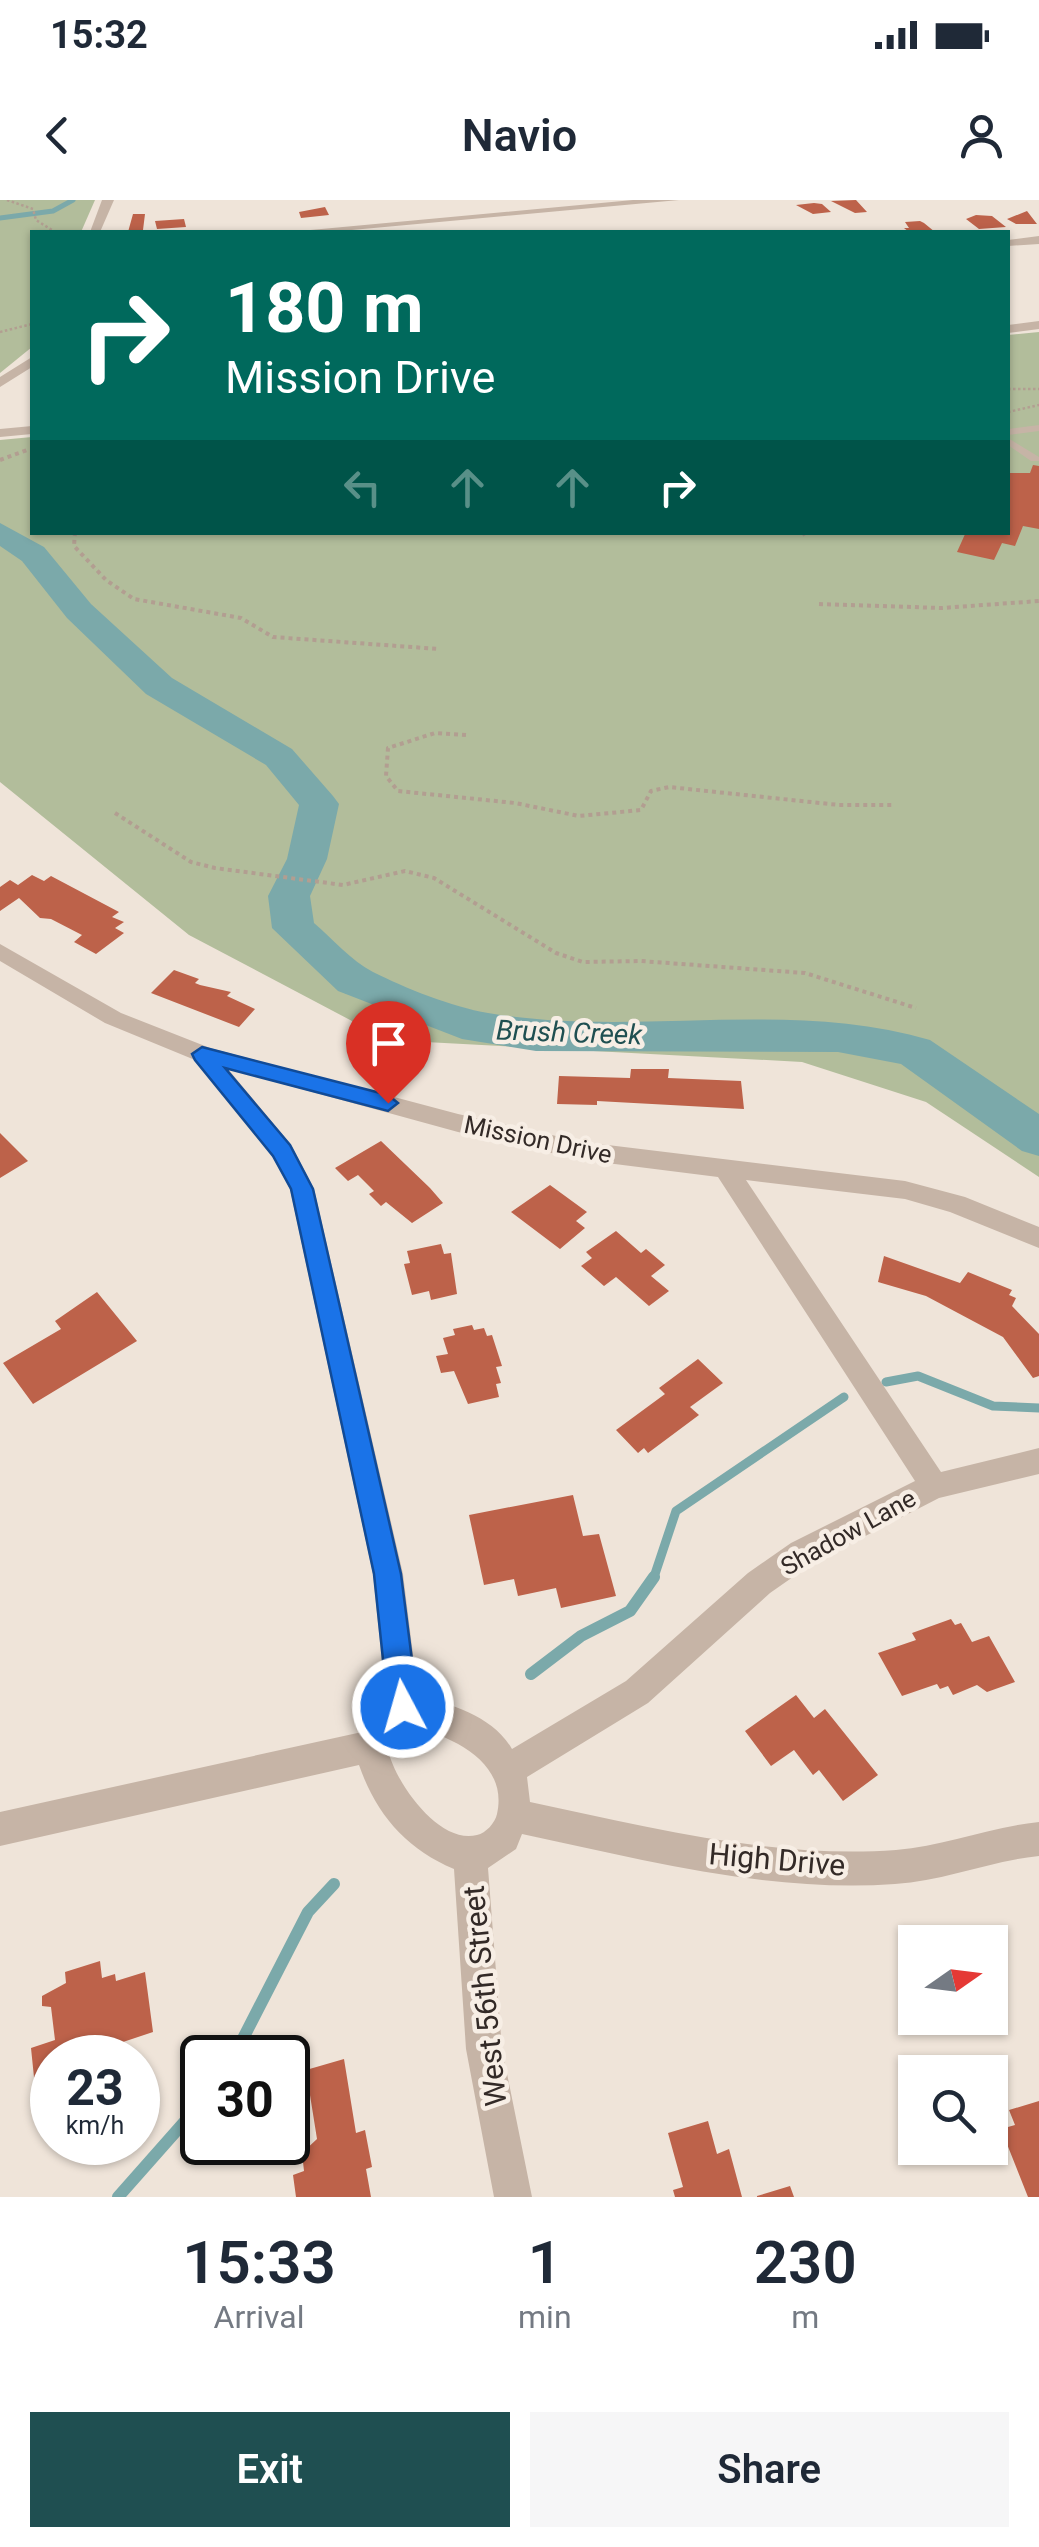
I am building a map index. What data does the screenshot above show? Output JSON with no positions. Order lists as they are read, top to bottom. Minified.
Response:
{"streets":{"street":["Mission Drive","Shadow Lane","High Drive","West 56th Street"]},"crossings":[["Mission Drive","Shadow Lane"],["Shadow Lane","High Drive"],["Shadow Lane","West 56th Street"],["High Drive","West 56th Street"]],"water":["Brush Creek"],"north":"right","page":{"status":"15:32","header":"Navio","turn":["180 m","Mission Drive"],"speed":"23 km/h","limit":"30","eta":["15:33","Arrival","1","min","230","m"],"buttons":["Exit","Share"]}}
